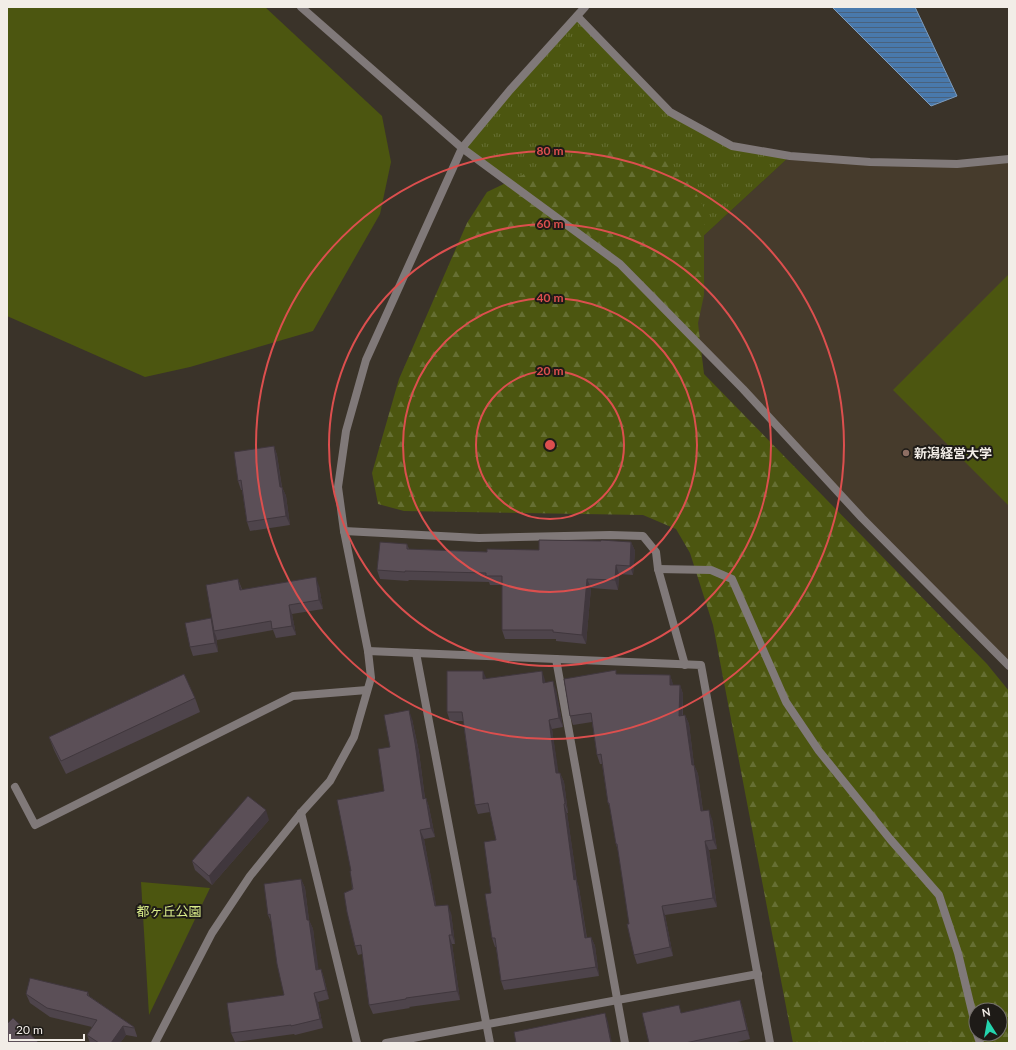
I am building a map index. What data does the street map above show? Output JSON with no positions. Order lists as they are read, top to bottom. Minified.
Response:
{"parks":["都ヶ丘公園"],"places":["新潟経営大学"],"scale_bar":"20 m","north":"top","rings":["80 m","60 m","40 m","20 m"]}
